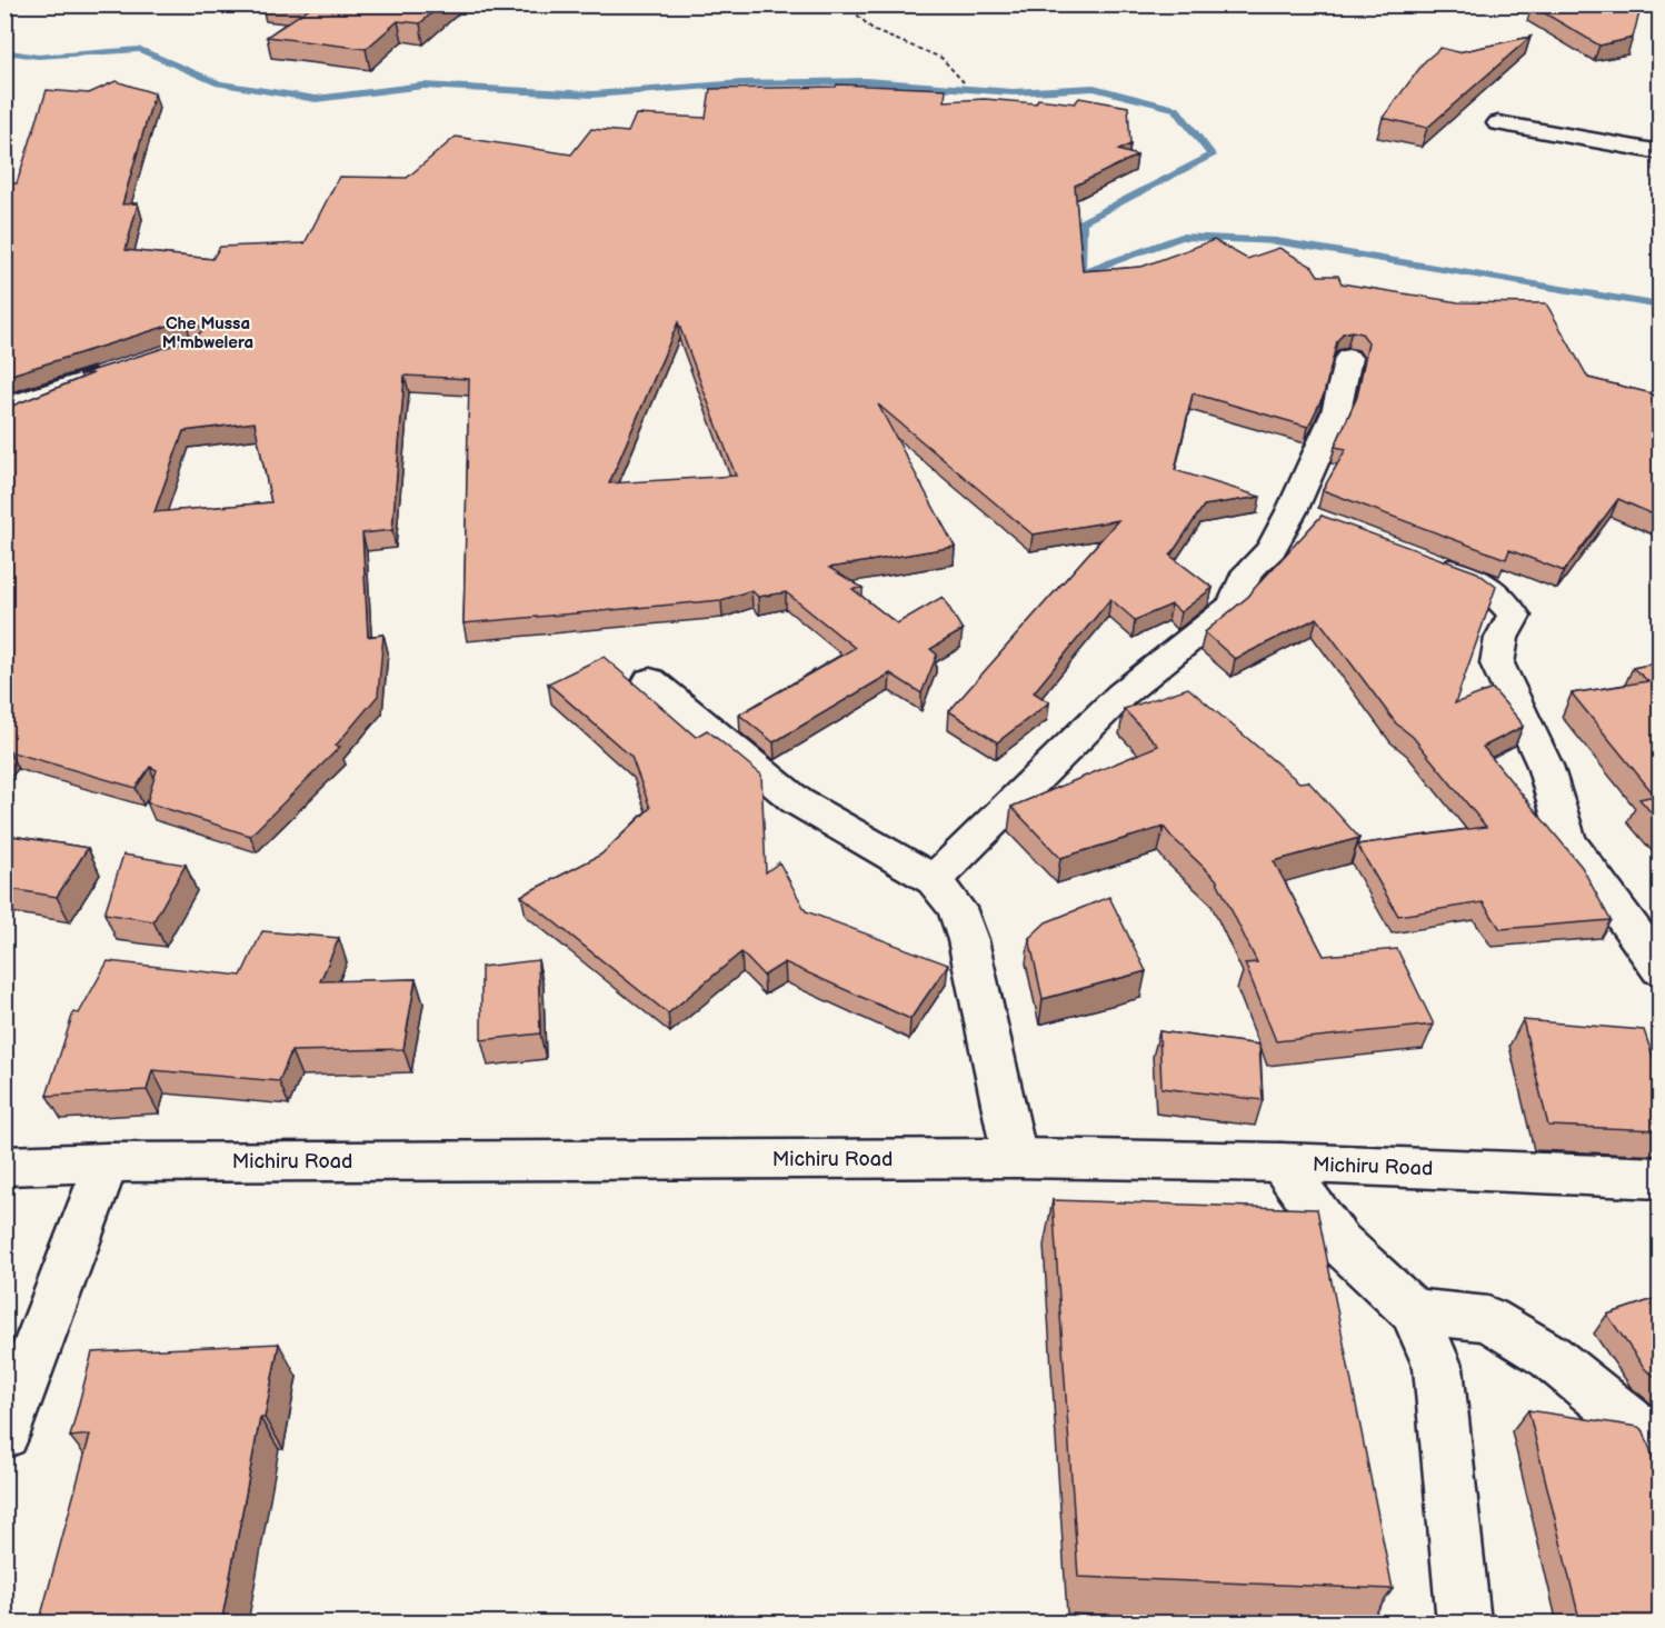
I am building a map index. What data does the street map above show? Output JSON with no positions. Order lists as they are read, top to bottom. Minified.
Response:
{"streets":{"street":["Michiru Road"]},"districts":["Che Mussa M'mbwelera"]}
